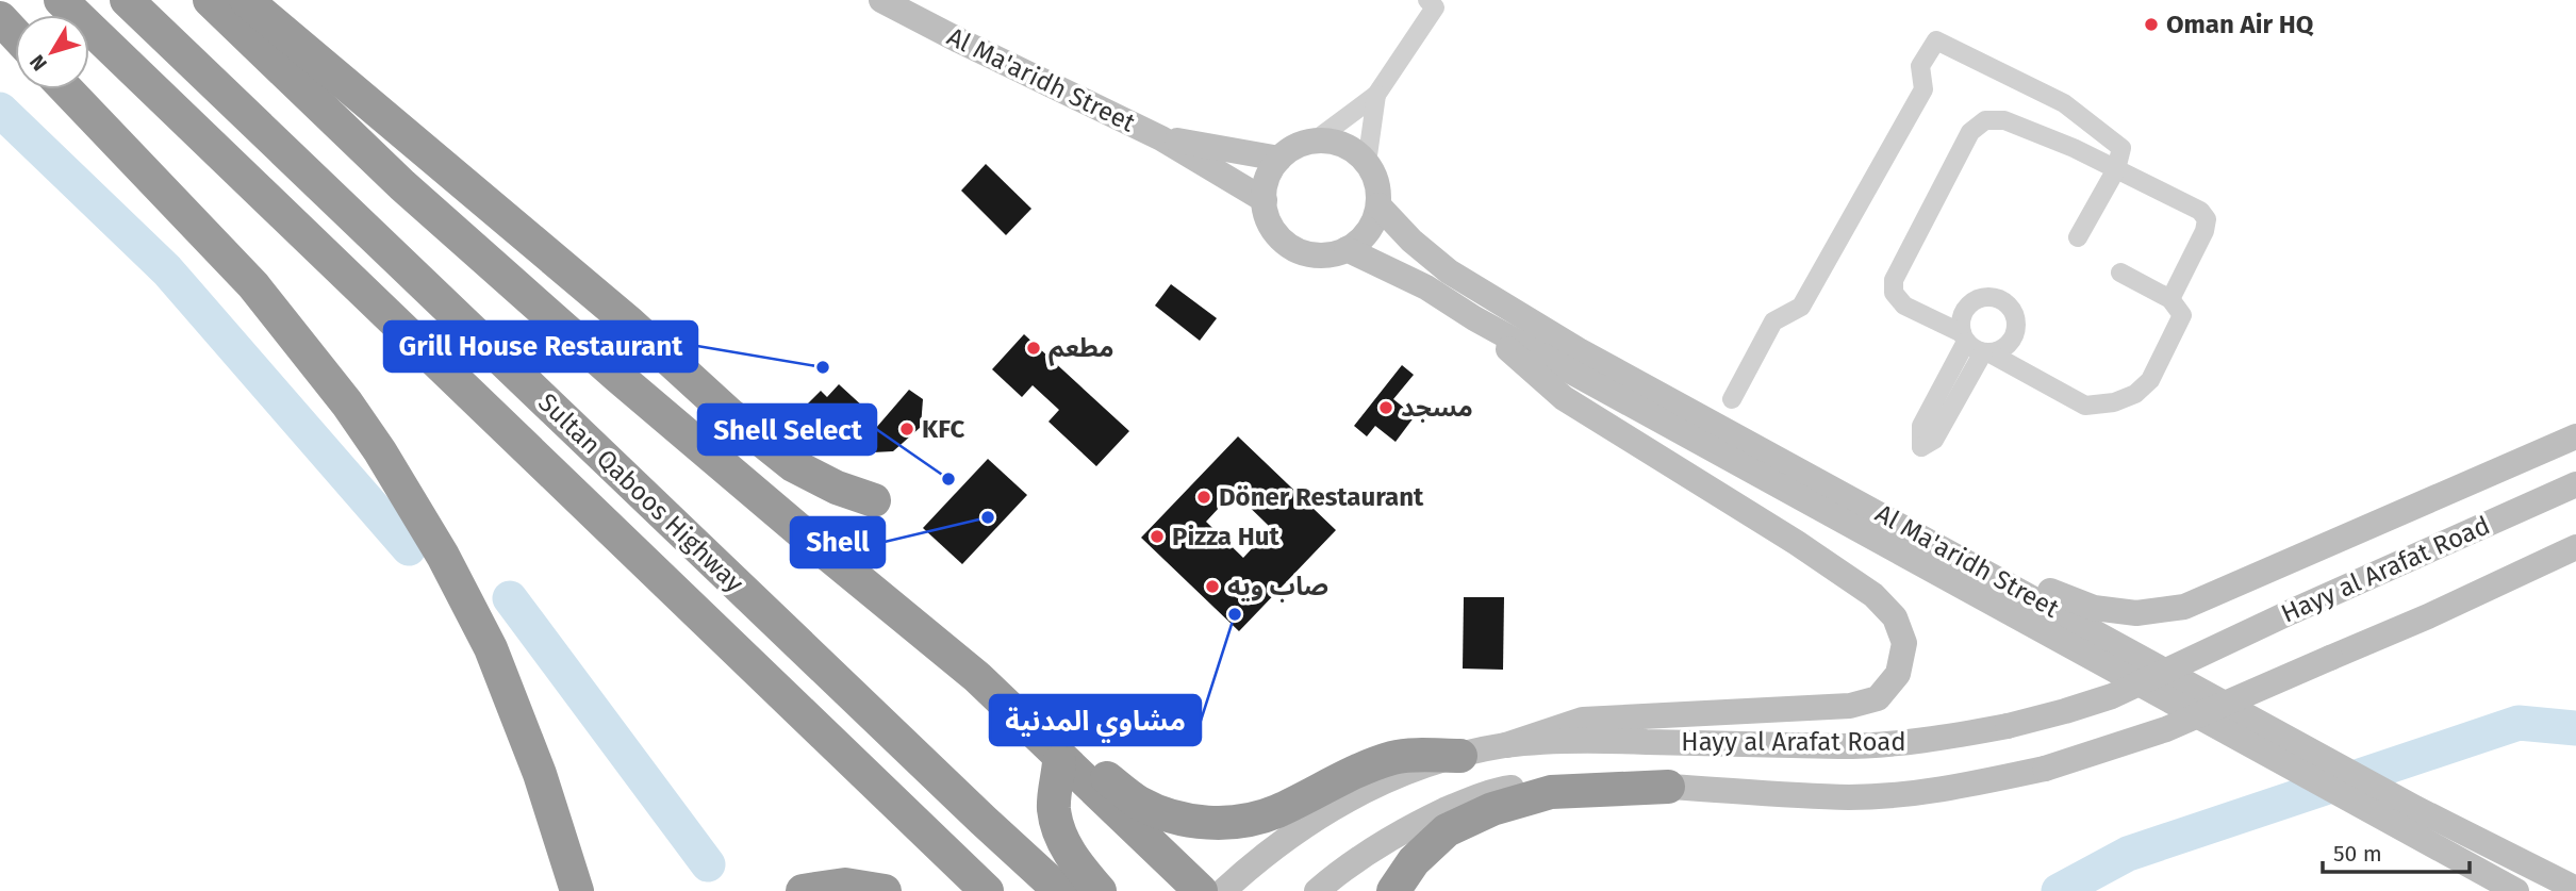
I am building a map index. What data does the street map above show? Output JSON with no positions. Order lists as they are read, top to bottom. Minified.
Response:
{"streets":{"highway":["Sultan Qaboos Highway"],"main road":["Al Ma'aridh Street","Hayy al Arafat Road"]},"places":["Oman Air HQ","مطعم","Grill House Restaurant","مسجد","KFC","Shell Select","Döner Restaurant","Shell","Pizza Hut","صاب ويه","مشاوي المدنية"],"scale_bar":"50 m","north":"bottom left"}
